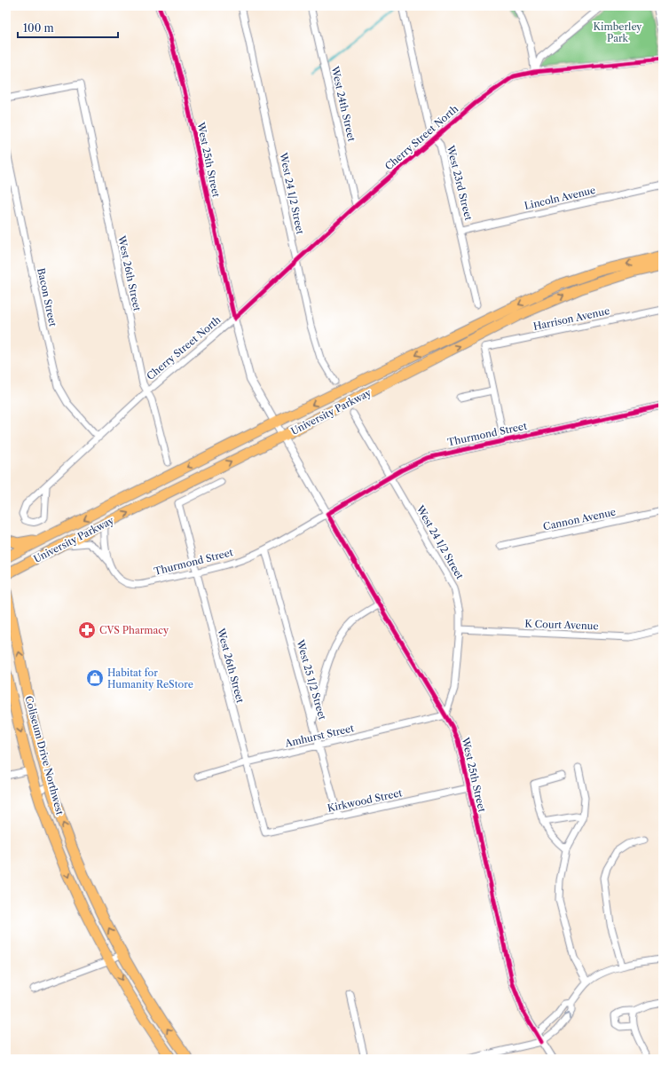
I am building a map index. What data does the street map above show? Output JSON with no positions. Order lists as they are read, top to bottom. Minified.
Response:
{"streets":{"main road":["University Parkway","Coliseum Drive Northwest"],"street":["West 24th Street","Cherry Street North","West 25th Street","West 23rd Street","West 24 1/2 Street","Lincoln Avenue","West 26th Street","Bacon Street","Harrison Avenue","Thurmond Street","Cannon Avenue","K Court Avenue","West 25 1/2 Street","Amhurst Street","Kirkwood Street"]},"crossings":[["West 24th Street","Cherry Street North"],["Cherry Street North","West 25th Street"],["Cherry Street North","West 23rd Street"],["Cherry Street North","West 24 1/2 Street"],["Cherry Street North","West 26th Street"],["Cherry Street North","Bacon Street"],["West 25th Street","West 24 1/2 Street"],["West 25th Street","University Parkway"],["West 25th Street","Thurmond Street"],["West 25th Street","Amhurst Street"],["West 25th Street","Kirkwood Street"],["West 23rd Street","Lincoln Avenue"],["West 24 1/2 Street","Thurmond Street"],["West 24 1/2 Street","K Court Avenue"],["West 24 1/2 Street","Amhurst Street"],["West 26th Street","Thurmond Street"],["West 26th Street","Amhurst Street"],["West 26th Street","Kirkwood Street"],["University Parkway","Thurmond Street"],["Thurmond Street","West 25 1/2 Street"],["West 25 1/2 Street","Amhurst Street"],["West 25 1/2 Street","Kirkwood Street"]],"parks":["Kimberley Park"],"places":{"pharmacy":["CVS Pharmacy"],"shop":["Habitat for Humanity ReStore"]},"scale_bar":"100 m"}
